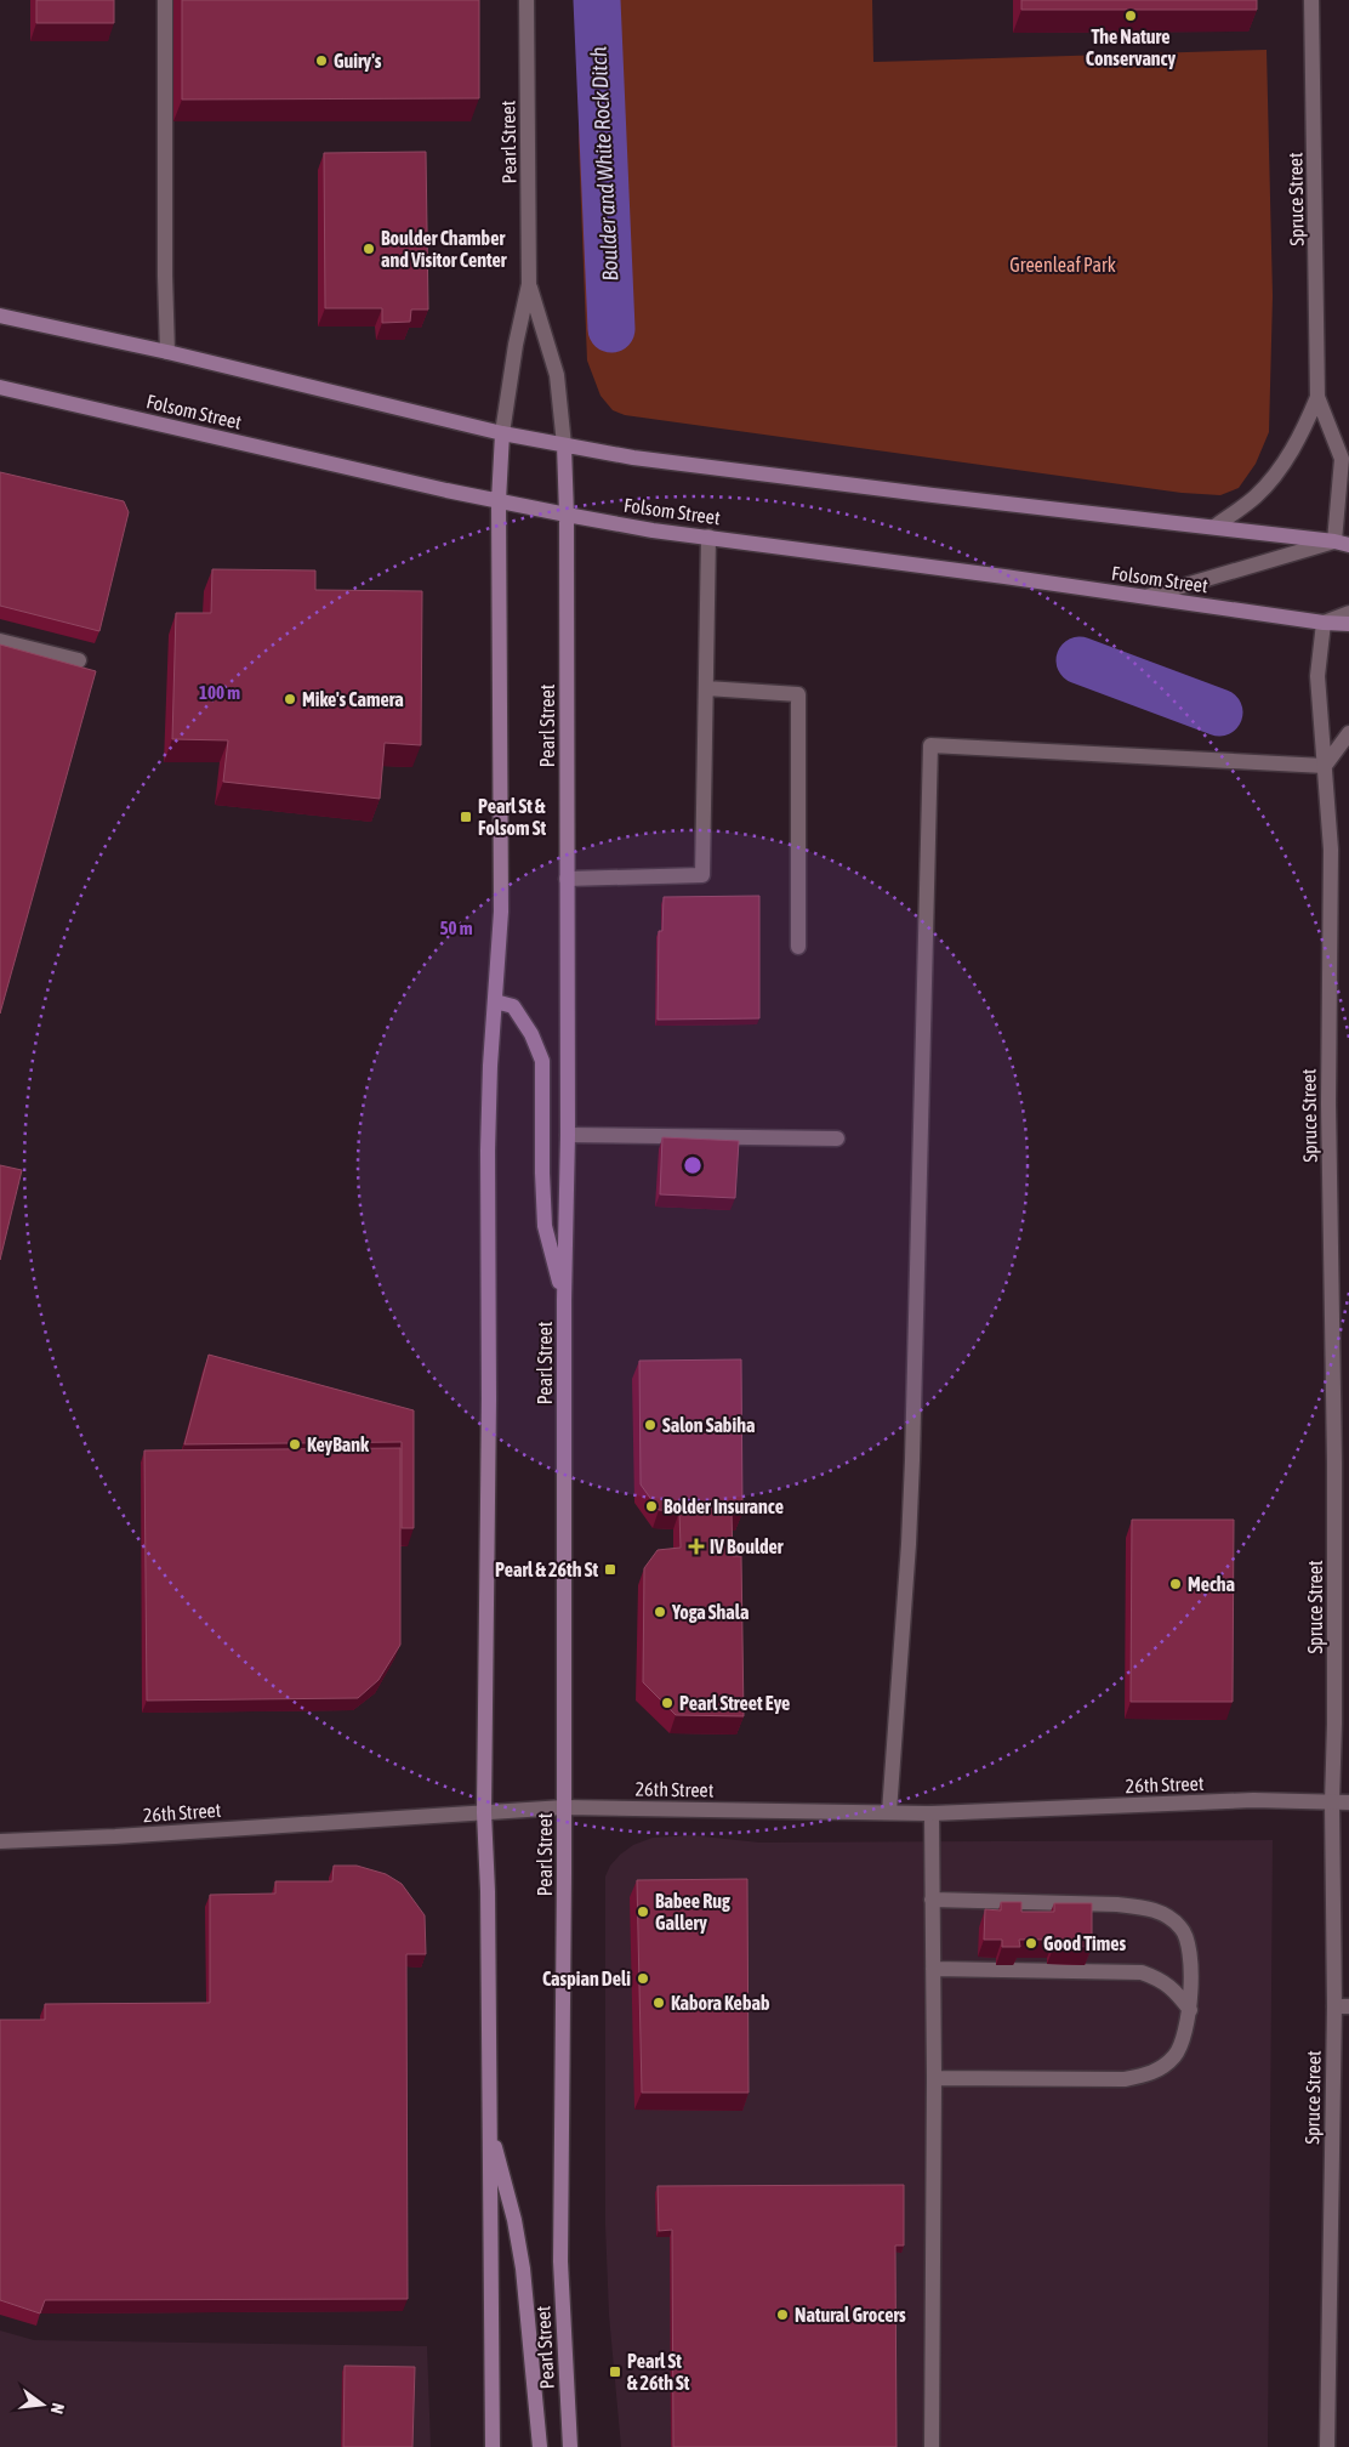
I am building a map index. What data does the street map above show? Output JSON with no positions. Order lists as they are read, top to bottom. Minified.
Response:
{"streets":{"main road":["Pearl Street","Folsom Street"],"street":["Spruce Street","26th Street"]},"crossings":[["Pearl Street","Folsom Street"],["Pearl Street","26th Street"],["Spruce Street","Folsom Street"],["Spruce Street","26th Street"]],"water":["Boulder and White Rock Ditch"],"parks":["Greenleaf Park"],"places":{"other":["The Nature Conservancy","Guiry's","Boulder Chamber and Visitor Center","Mike's Camera","Salon Sabiha","KeyBank","Bolder Insurance","Mecha","Yoga Shala","Pearl Street Eye","Babee Rug Gallery","Good Times","Caspian Deli","Kabora Kebab","Natural Grocers"],"transit":["Pearl St & Folsom St","Pearl & 26th St","Pearl St & 26th St"],"health":["IV Boulder"]},"north":"right","rings":["100 m","50 m"]}
